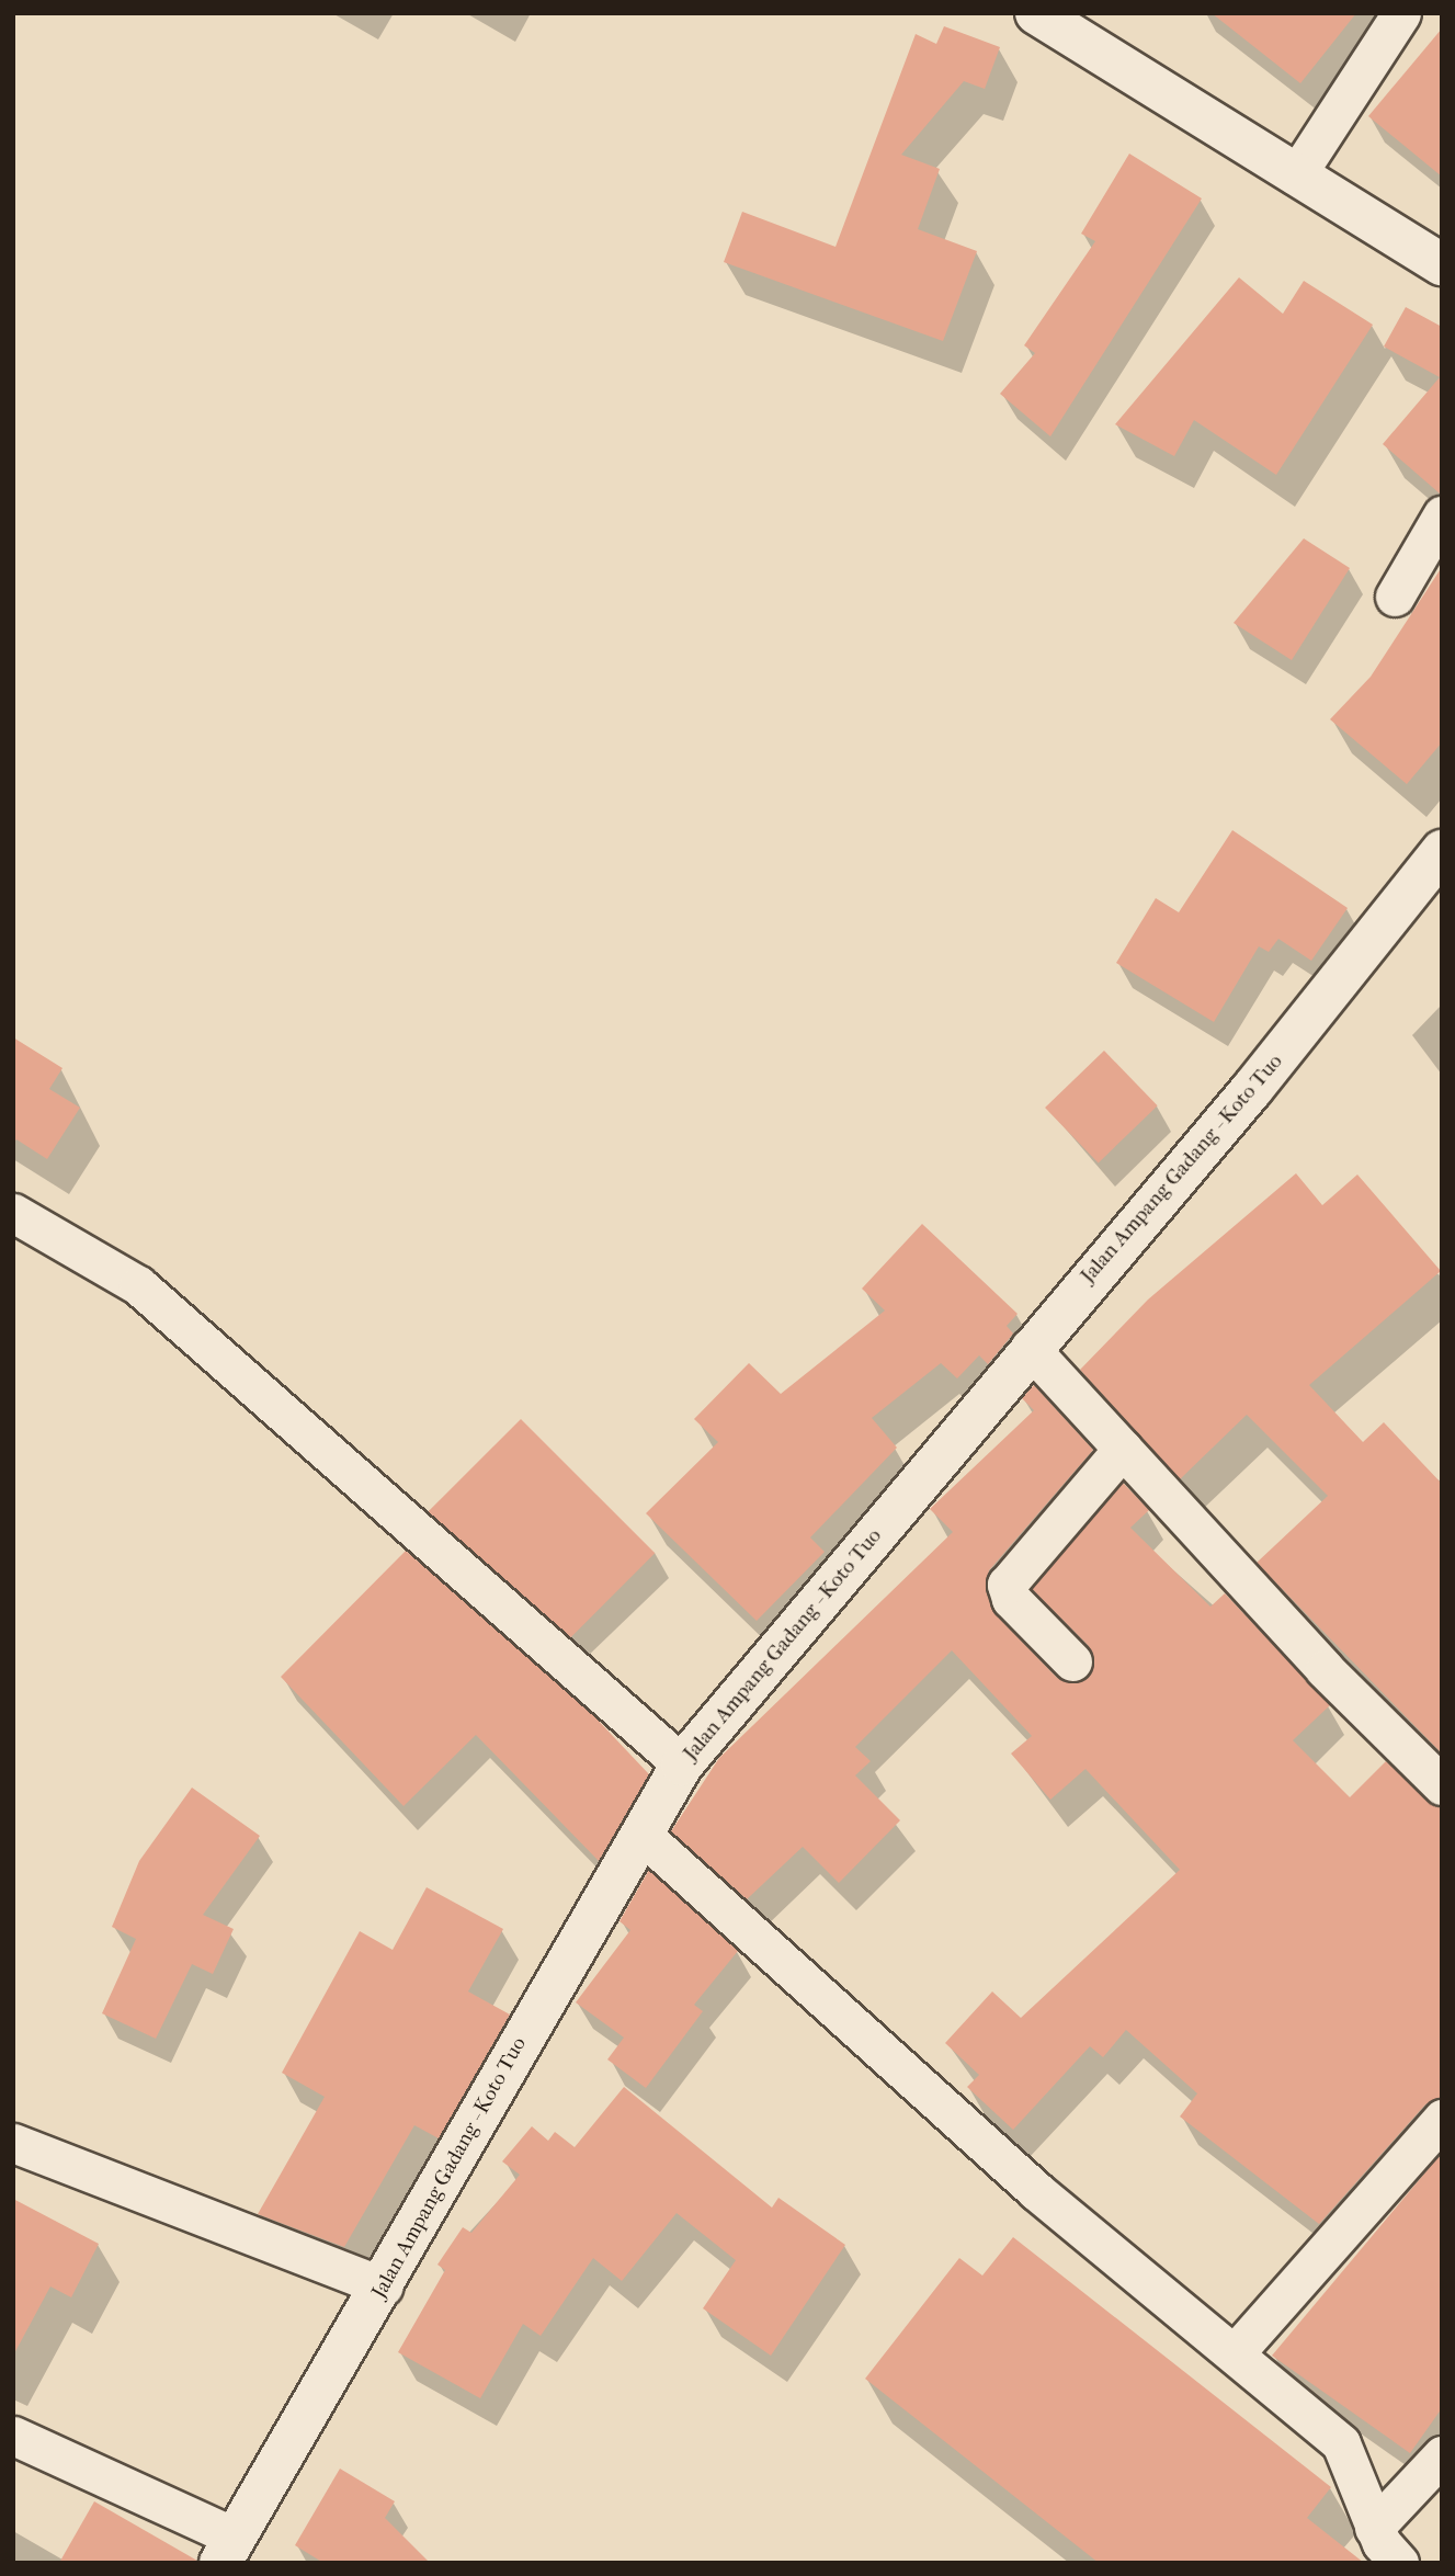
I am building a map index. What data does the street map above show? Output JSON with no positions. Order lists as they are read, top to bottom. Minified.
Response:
{"streets":{"street":["Jalan Ampang Gadang - Koto Tuo"]}}
